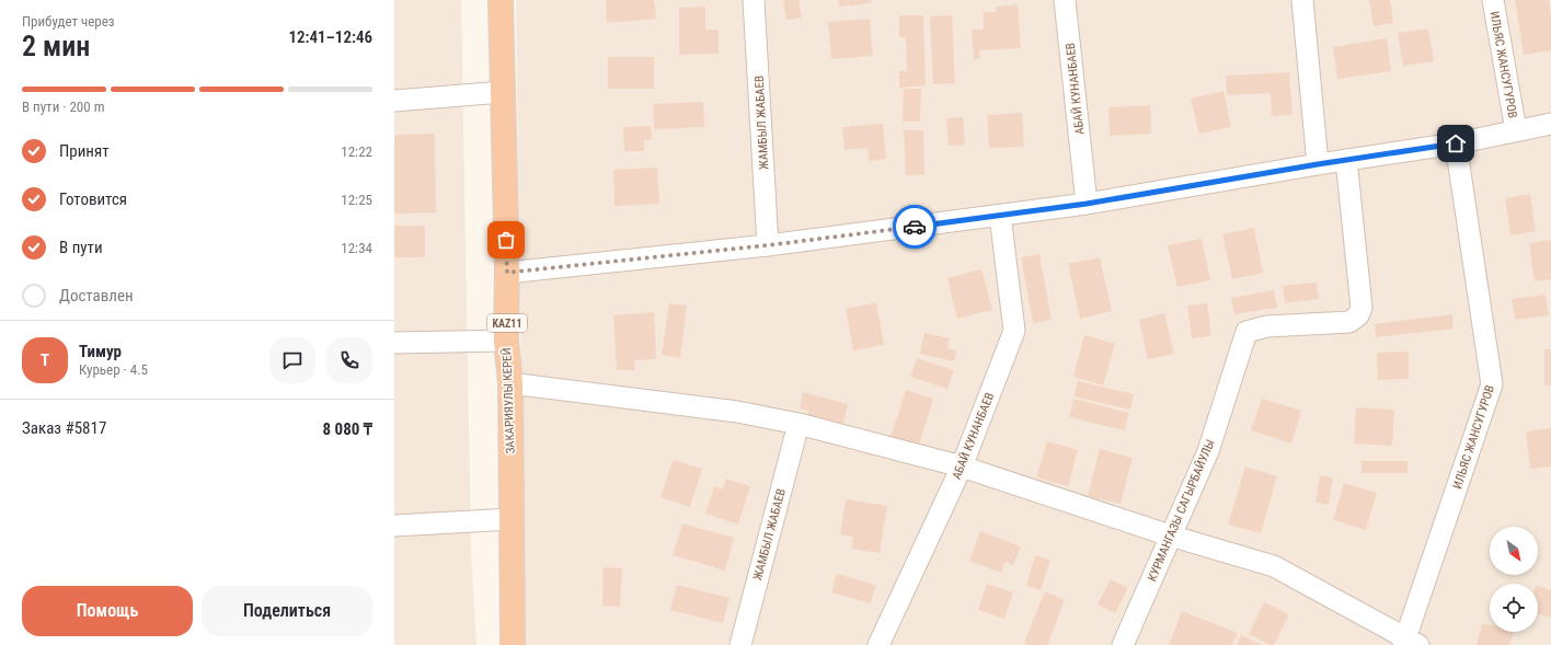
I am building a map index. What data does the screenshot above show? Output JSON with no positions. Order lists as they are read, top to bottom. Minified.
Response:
{"streets":{"highway":["KAZ11","ЗАКАРИЯУЛЫ КЕРЕЙ"],"street":["ИЛЬЯС ЖАНСУГУРОВ","АБАЙ КУНАНБАЕВ","ЖАМБЫЛ ЖАБАЕВ","КУРМАНГАЗЫ САГЫРБАЙУЛЫ"]},"north":"bottom right","page":{"heading":["2 мин","Прибудет через","12:41–12:46"],"panel":["Тимур","Курьер · 4.5","Заказ #5817","8 080 ₸"],"bar":"В пути · 200 m","list":[["Принят","12:22"],["Готовится","12:25"],["В пути","12:34"],"Доставлен"],"round":"Т","buttons":["Помощь","Поделиться"]}}
